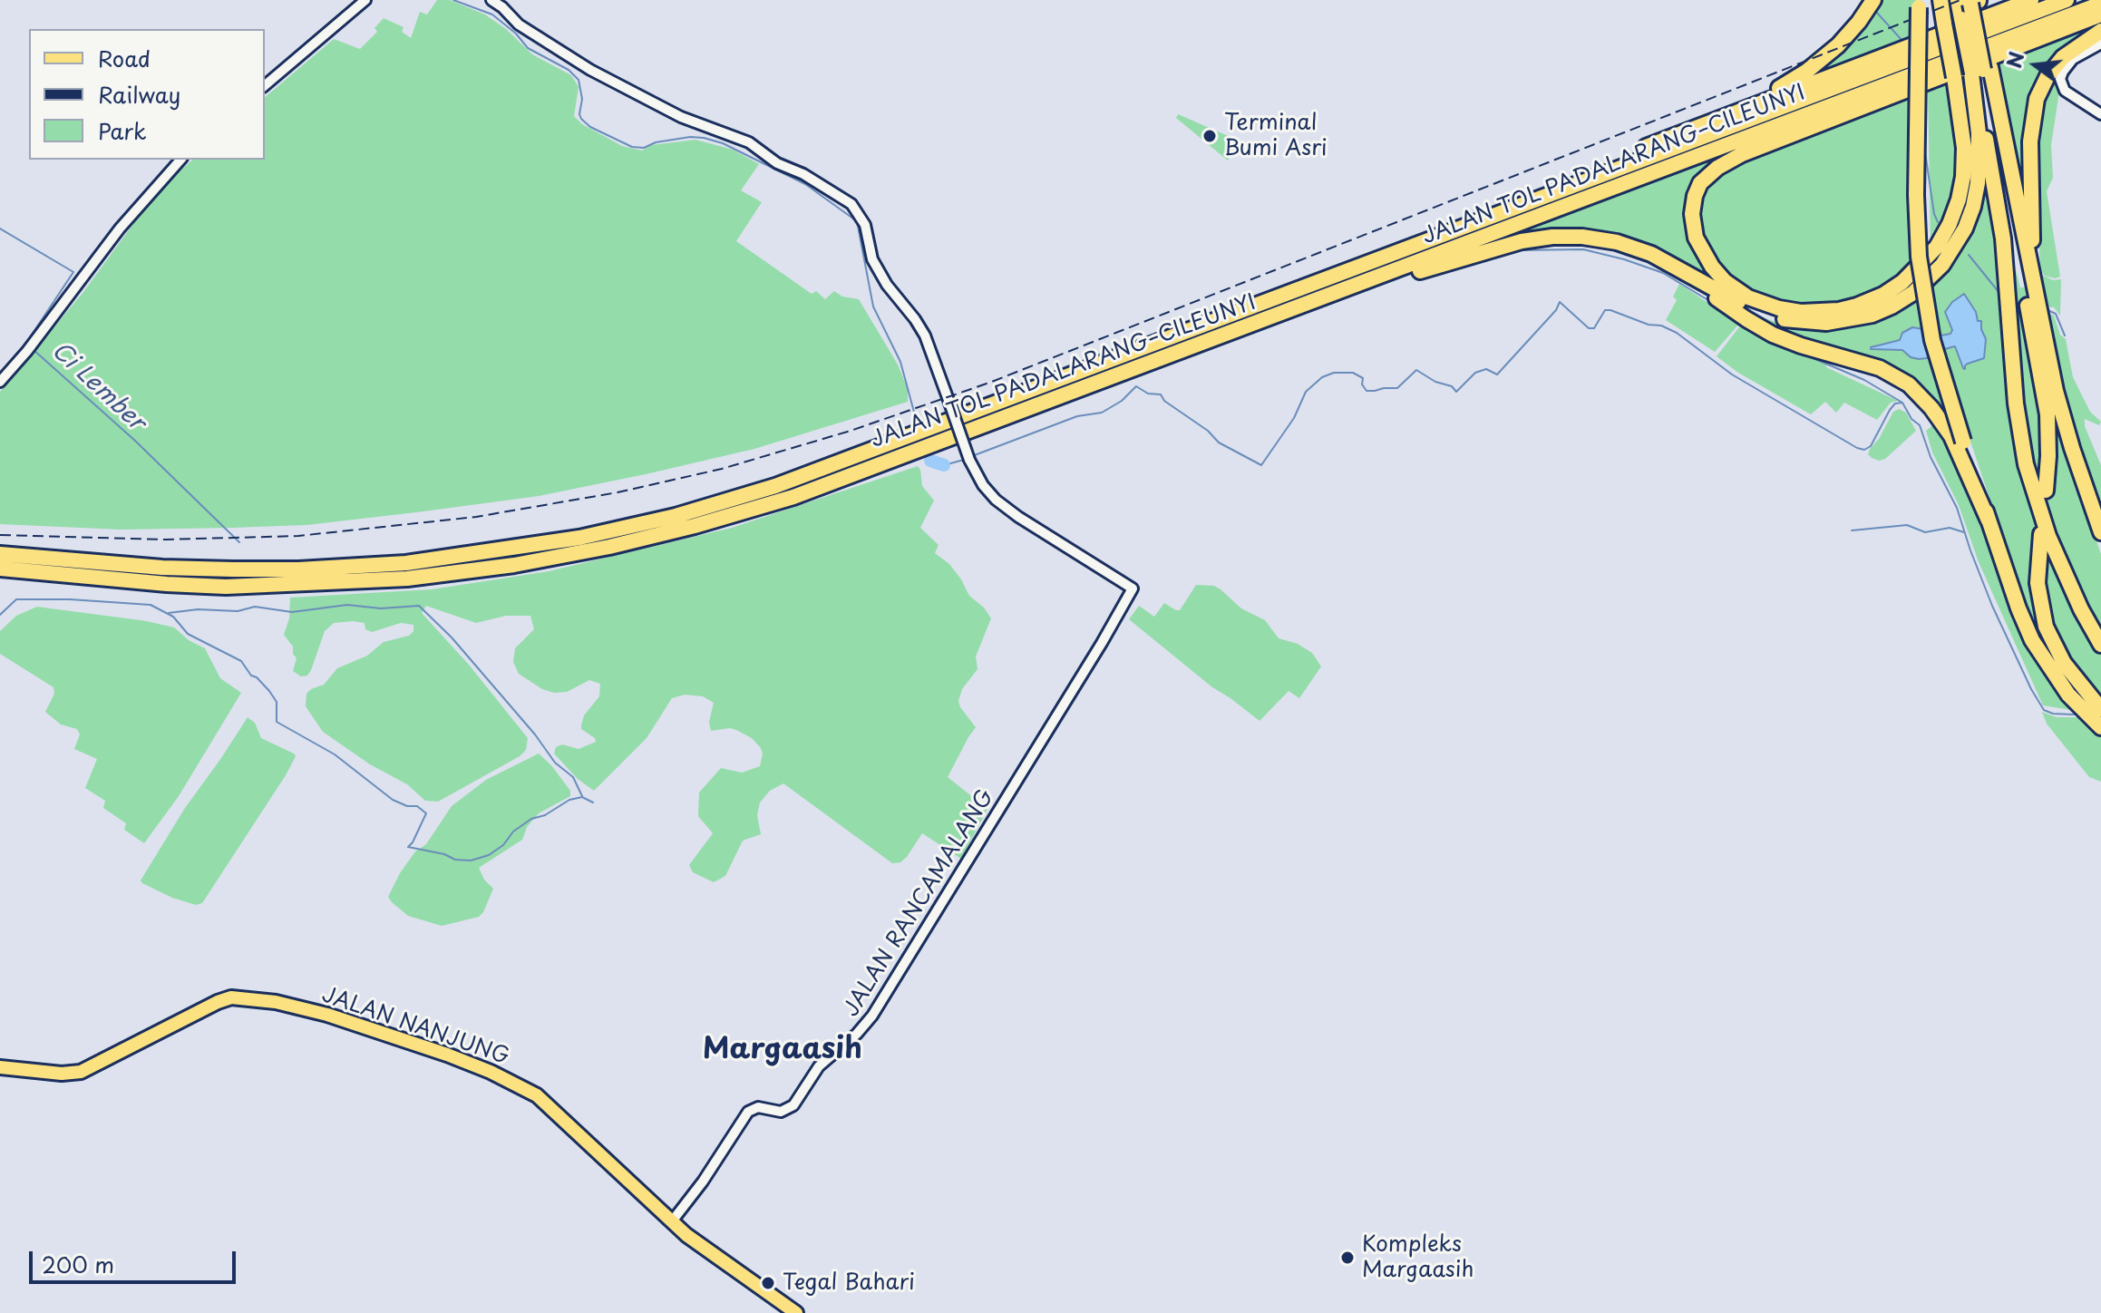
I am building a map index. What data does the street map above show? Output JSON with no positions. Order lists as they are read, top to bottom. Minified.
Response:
{"streets":{"highway":["JALAN TOL PADALARANG–CILEUNYI"],"main road":["JALAN NANJUNG"],"street":["JALAN RANCAMALANG"]},"crossings":[["JALAN RANCAMALANG","JALAN NANJUNG"]],"districts":["Margaasih"],"water":["Ci Lember"],"places":["Terminal Bumi Asri","Kompleks Margaasih","Tegal Bahari"],"legend":["Road","Railway","Park"],"scale_bar":"200 m","north":"left"}
